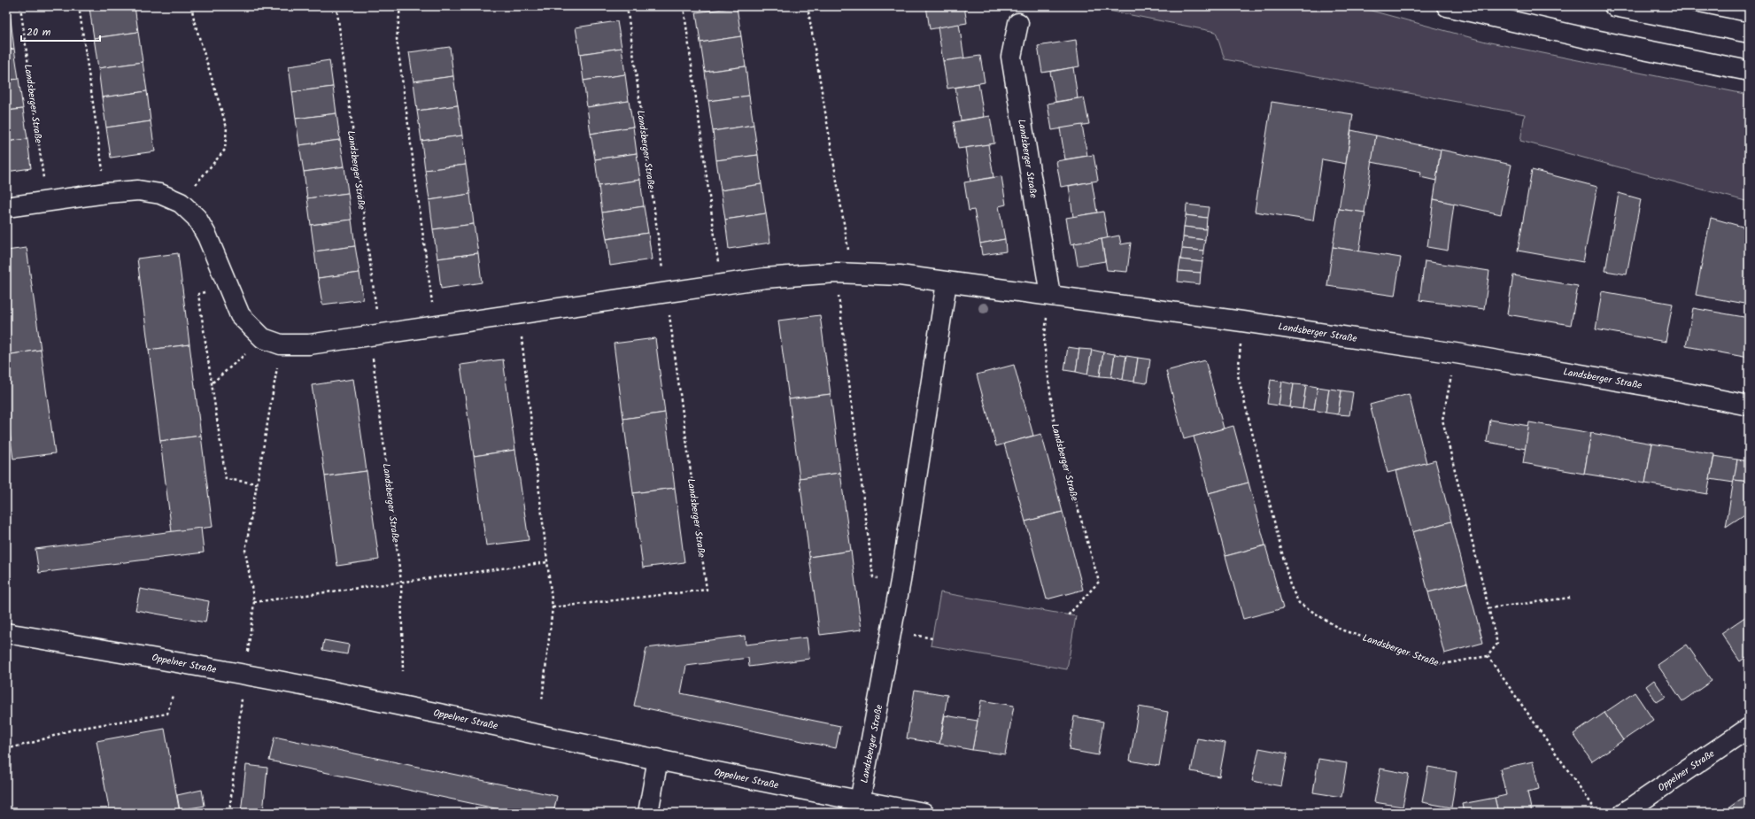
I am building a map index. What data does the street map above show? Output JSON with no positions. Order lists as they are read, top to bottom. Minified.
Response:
{"streets":{"main road":["Landsberger Straße","Oppelner Straße"]},"crossings":[["Landsberger Straße","Oppelner Straße"]],"scale_bar":"20 m"}
